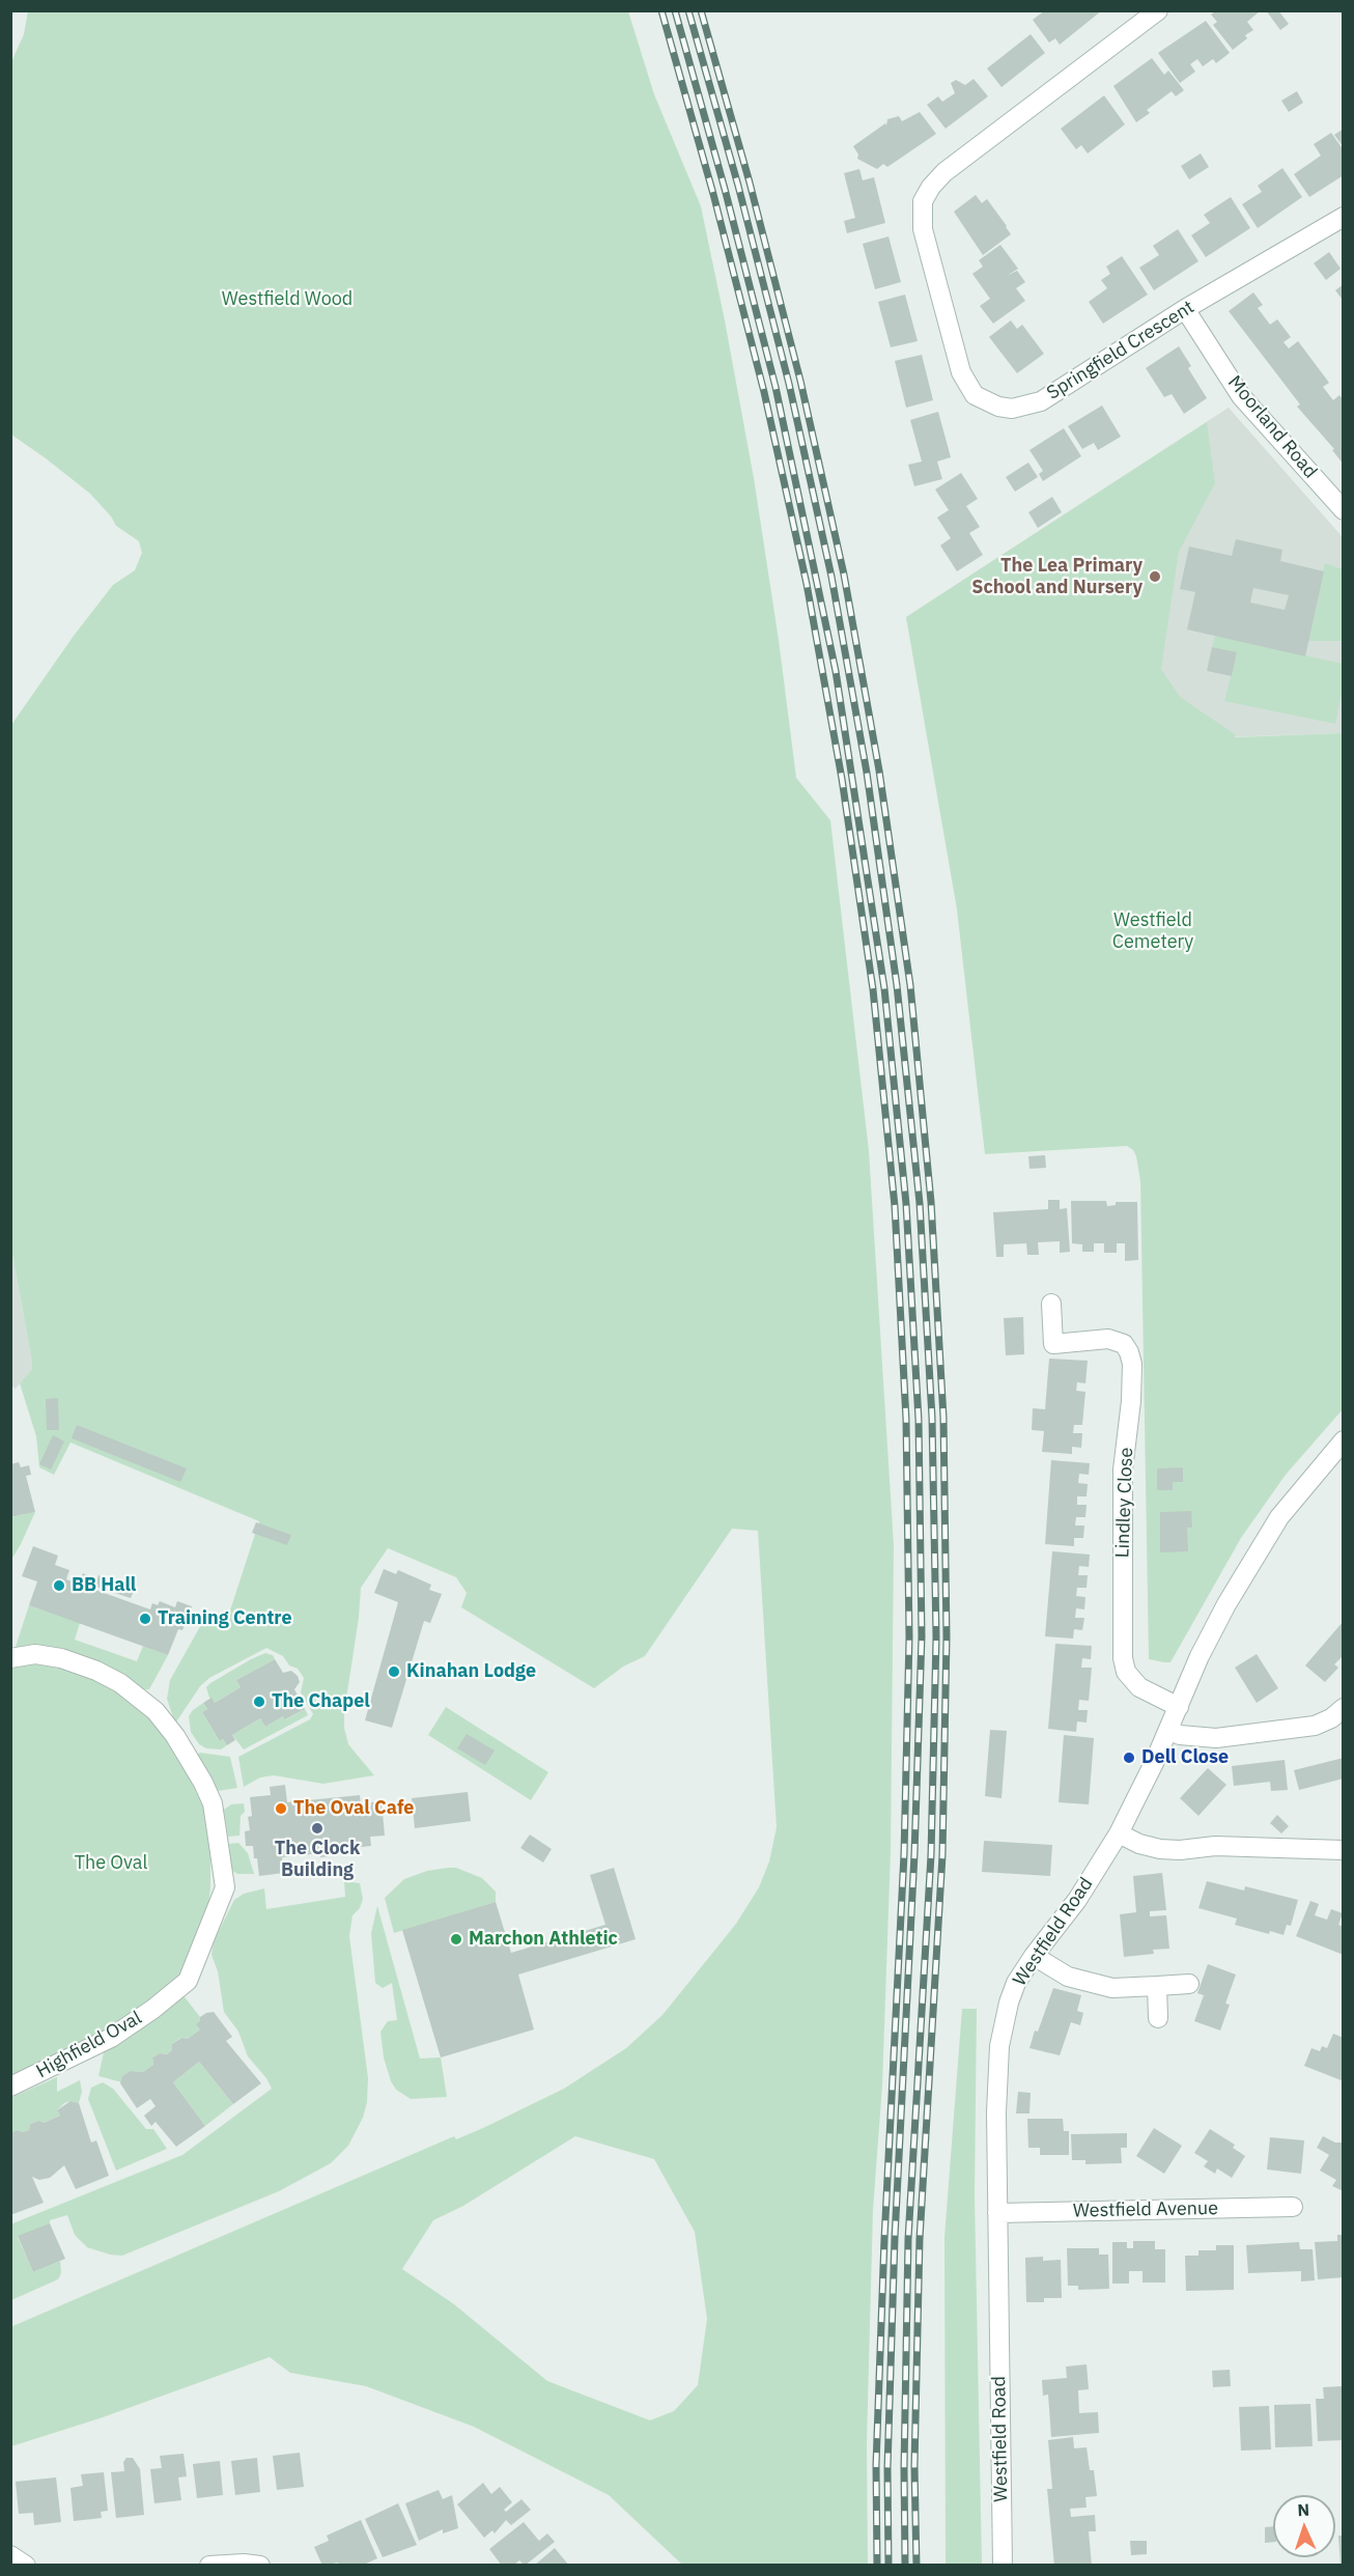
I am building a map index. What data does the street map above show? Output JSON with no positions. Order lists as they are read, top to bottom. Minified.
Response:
{"streets":{"street":["Springfield Crescent","Moorland Road","Lindley Close","Westfield Road","Highfield Oval","Westfield Avenue"]},"crossings":[["Springfield Crescent","Moorland Road"],["Lindley Close","Westfield Road"],["Westfield Road","Westfield Avenue"]],"parks":["Westfield Wood","Westfield Cemetery","The Oval"],"places":["The Lea Primary School and Nursery","BB Hall","Training Centre","Kinahan Lodge","The Chapel","Dell Close","The Oval Cafe","The Clock Building","Marchon Athletic"],"north":"top"}
